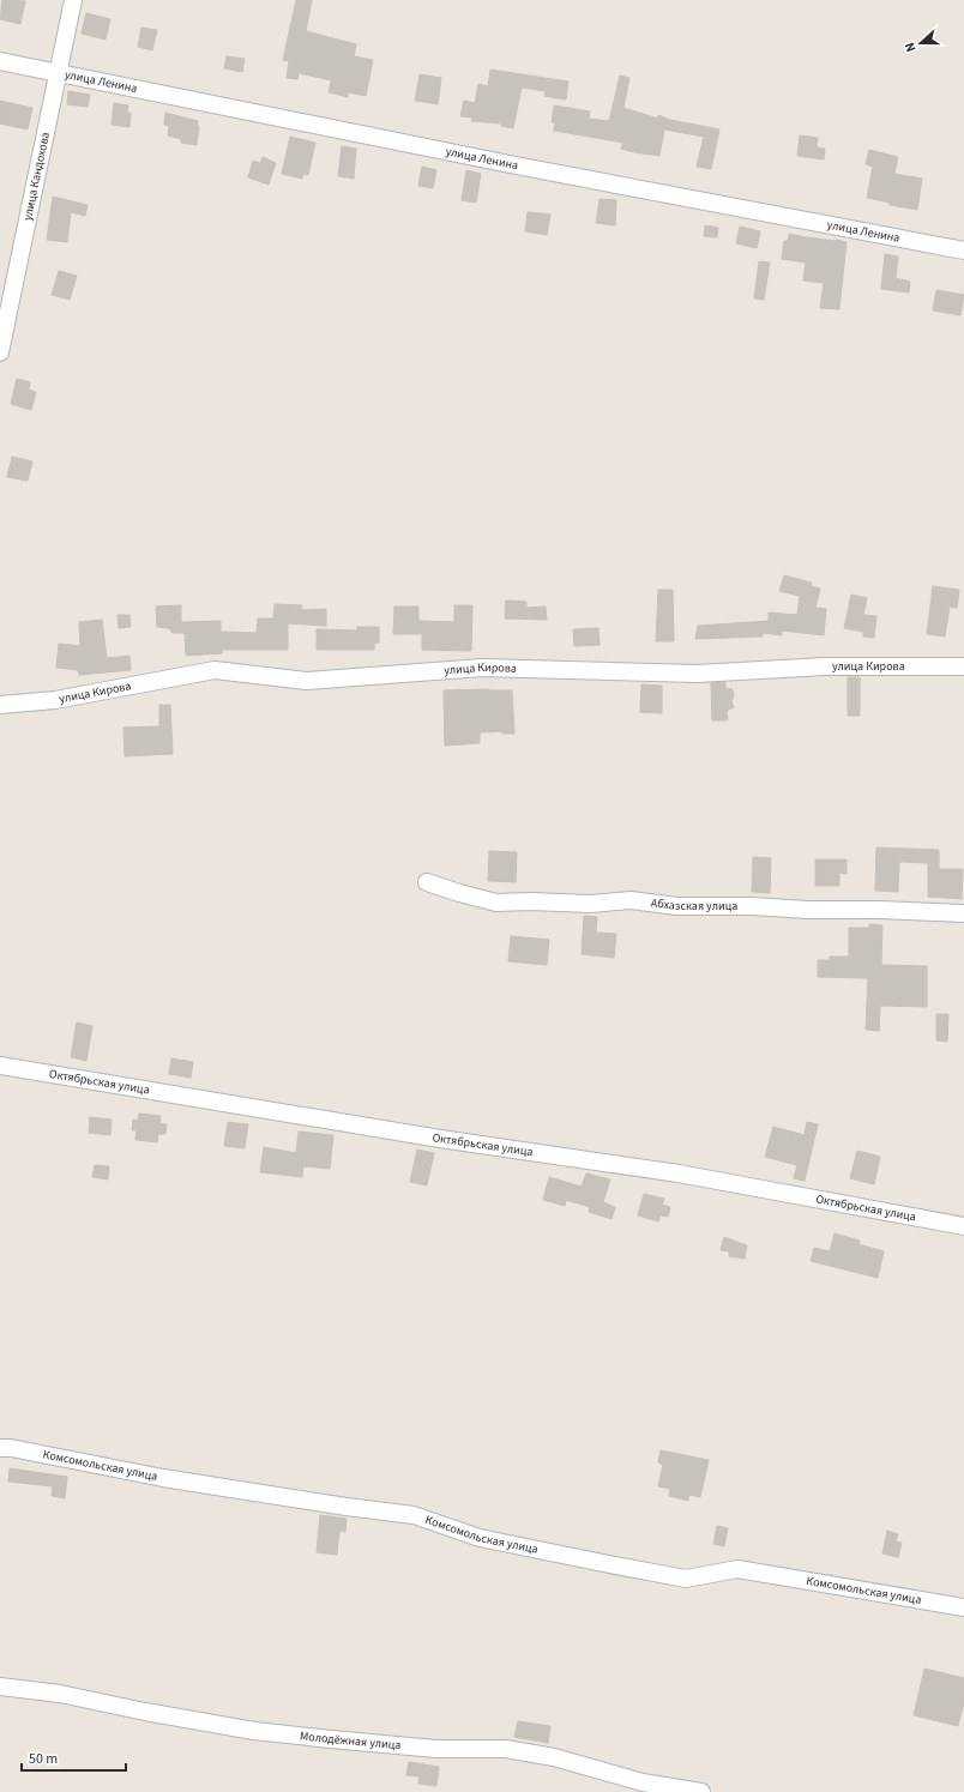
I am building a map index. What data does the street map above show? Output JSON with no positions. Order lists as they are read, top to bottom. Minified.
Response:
{"streets":{"street":["улица Ленина","улица Кандохова","улица Кирова","Абхазская улица","Октябрьская улица","Комсомольская улица","Молодёжная улица"]},"crossings":[["улица Ленина","улица Кандохова"]],"scale_bar":"50 m","north":"left"}
